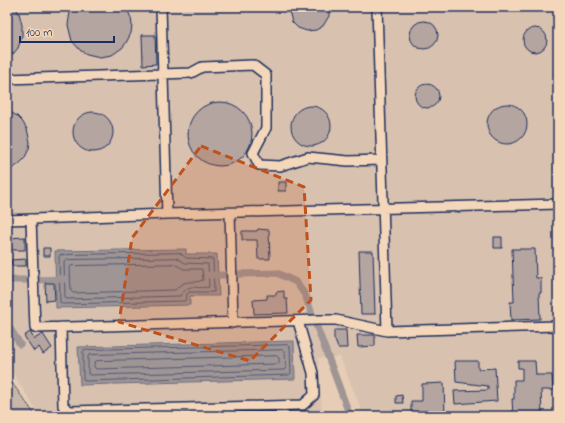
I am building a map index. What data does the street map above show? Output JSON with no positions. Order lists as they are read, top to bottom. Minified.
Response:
{"scale_bar":"100 m"}
